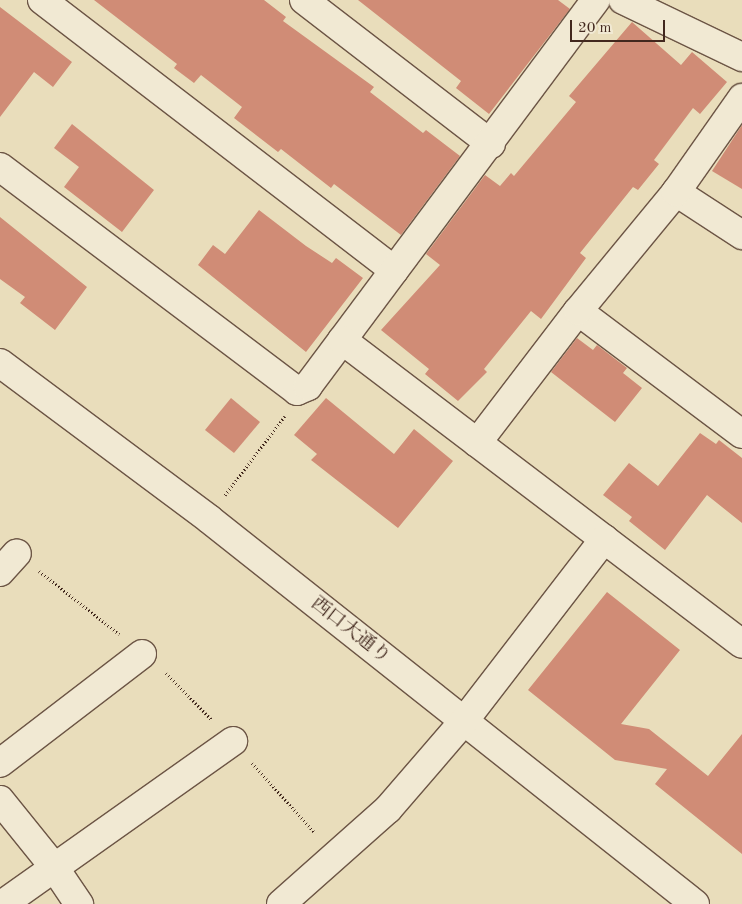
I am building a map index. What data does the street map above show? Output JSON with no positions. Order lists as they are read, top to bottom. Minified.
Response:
{"streets":{"street":["西口大通り"]},"scale_bar":"20 m"}
